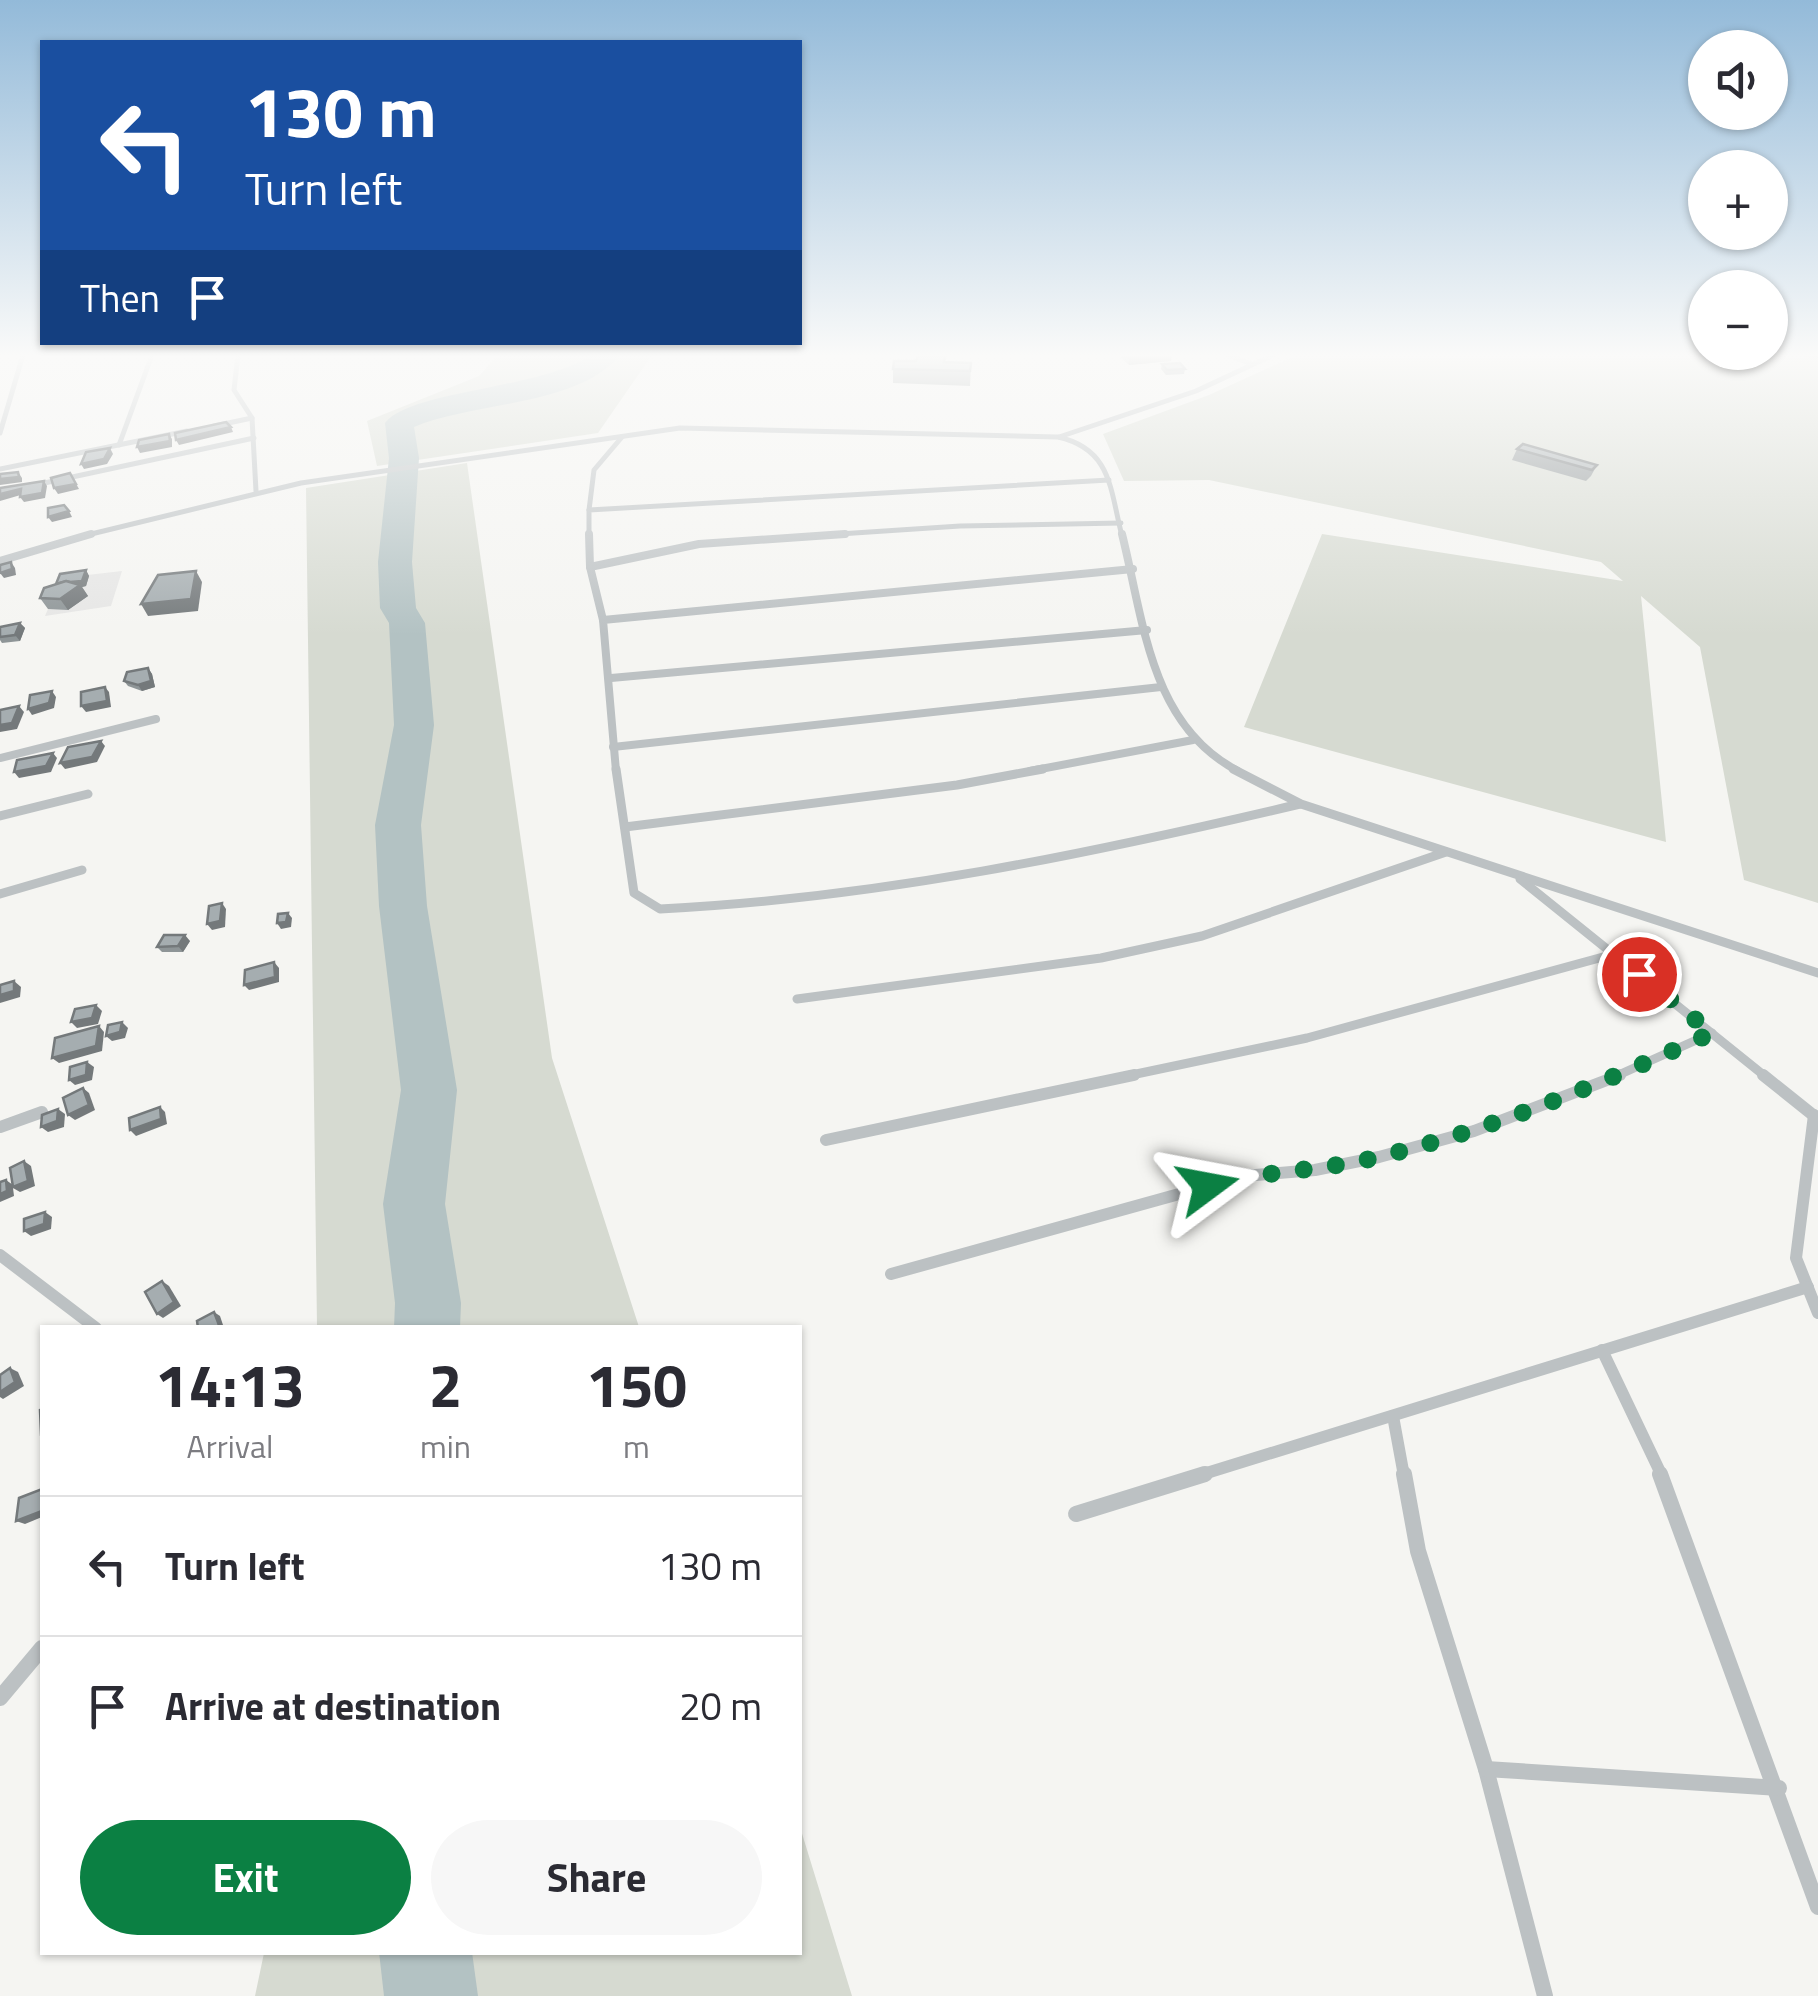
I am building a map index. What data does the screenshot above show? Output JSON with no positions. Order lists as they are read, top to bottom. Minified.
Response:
{"page":{"map_buttons":["+","−"],"turn":["130 m","Turn left"],"then":"Then","eta":["14:13","Arrival","2","min","150","m"],"list":[{"name":"Turn left","value":"130 m"},{"name":"Arrive at destination","value":"20 m"}],"buttons":["Exit","Share"]}}
